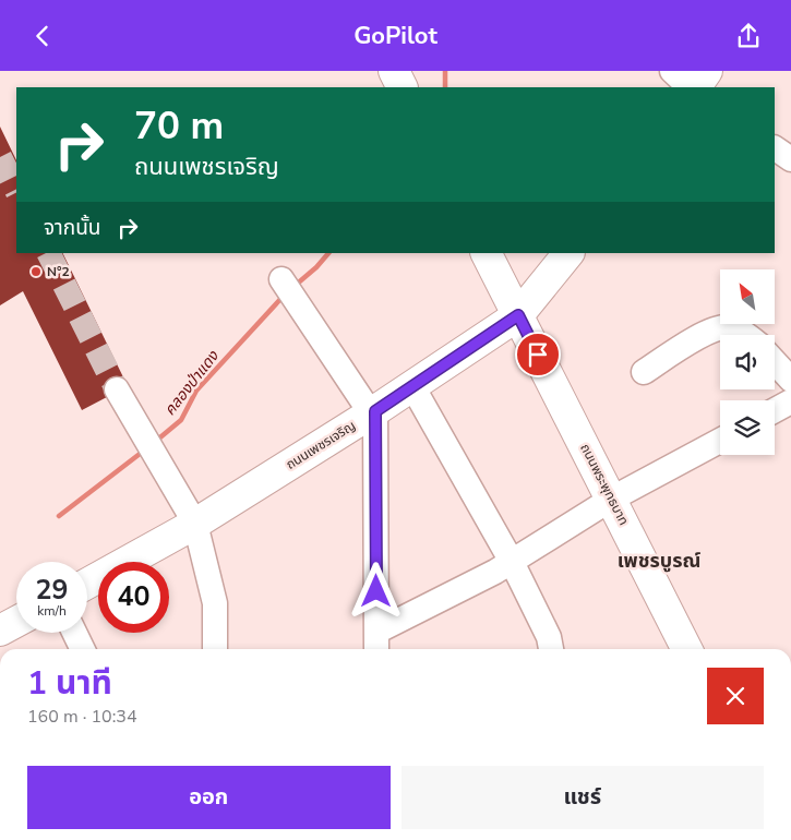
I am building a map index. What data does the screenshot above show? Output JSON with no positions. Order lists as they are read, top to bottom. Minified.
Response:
{"streets":{"main road":["ถนนเพชรเจริญ","ถนนพระพุทธบาท"]},"crossings":[["ถนนเพชรเจริญ","ถนนพระพุทธบาท"]],"districts":["เพชรบูรณ์"],"water":["คลองป่าแดง"],"places":["N°2"],"north":"top left","page":{"header":"GoPilot","turn":["70 m","ถนนเพชรเจริญ"],"then":"จากนั้น","speed":"29 km/h","limit":"40","heading":["1 นาที","160 m · 10:34"],"buttons":["ออก","แชร์"]}}
